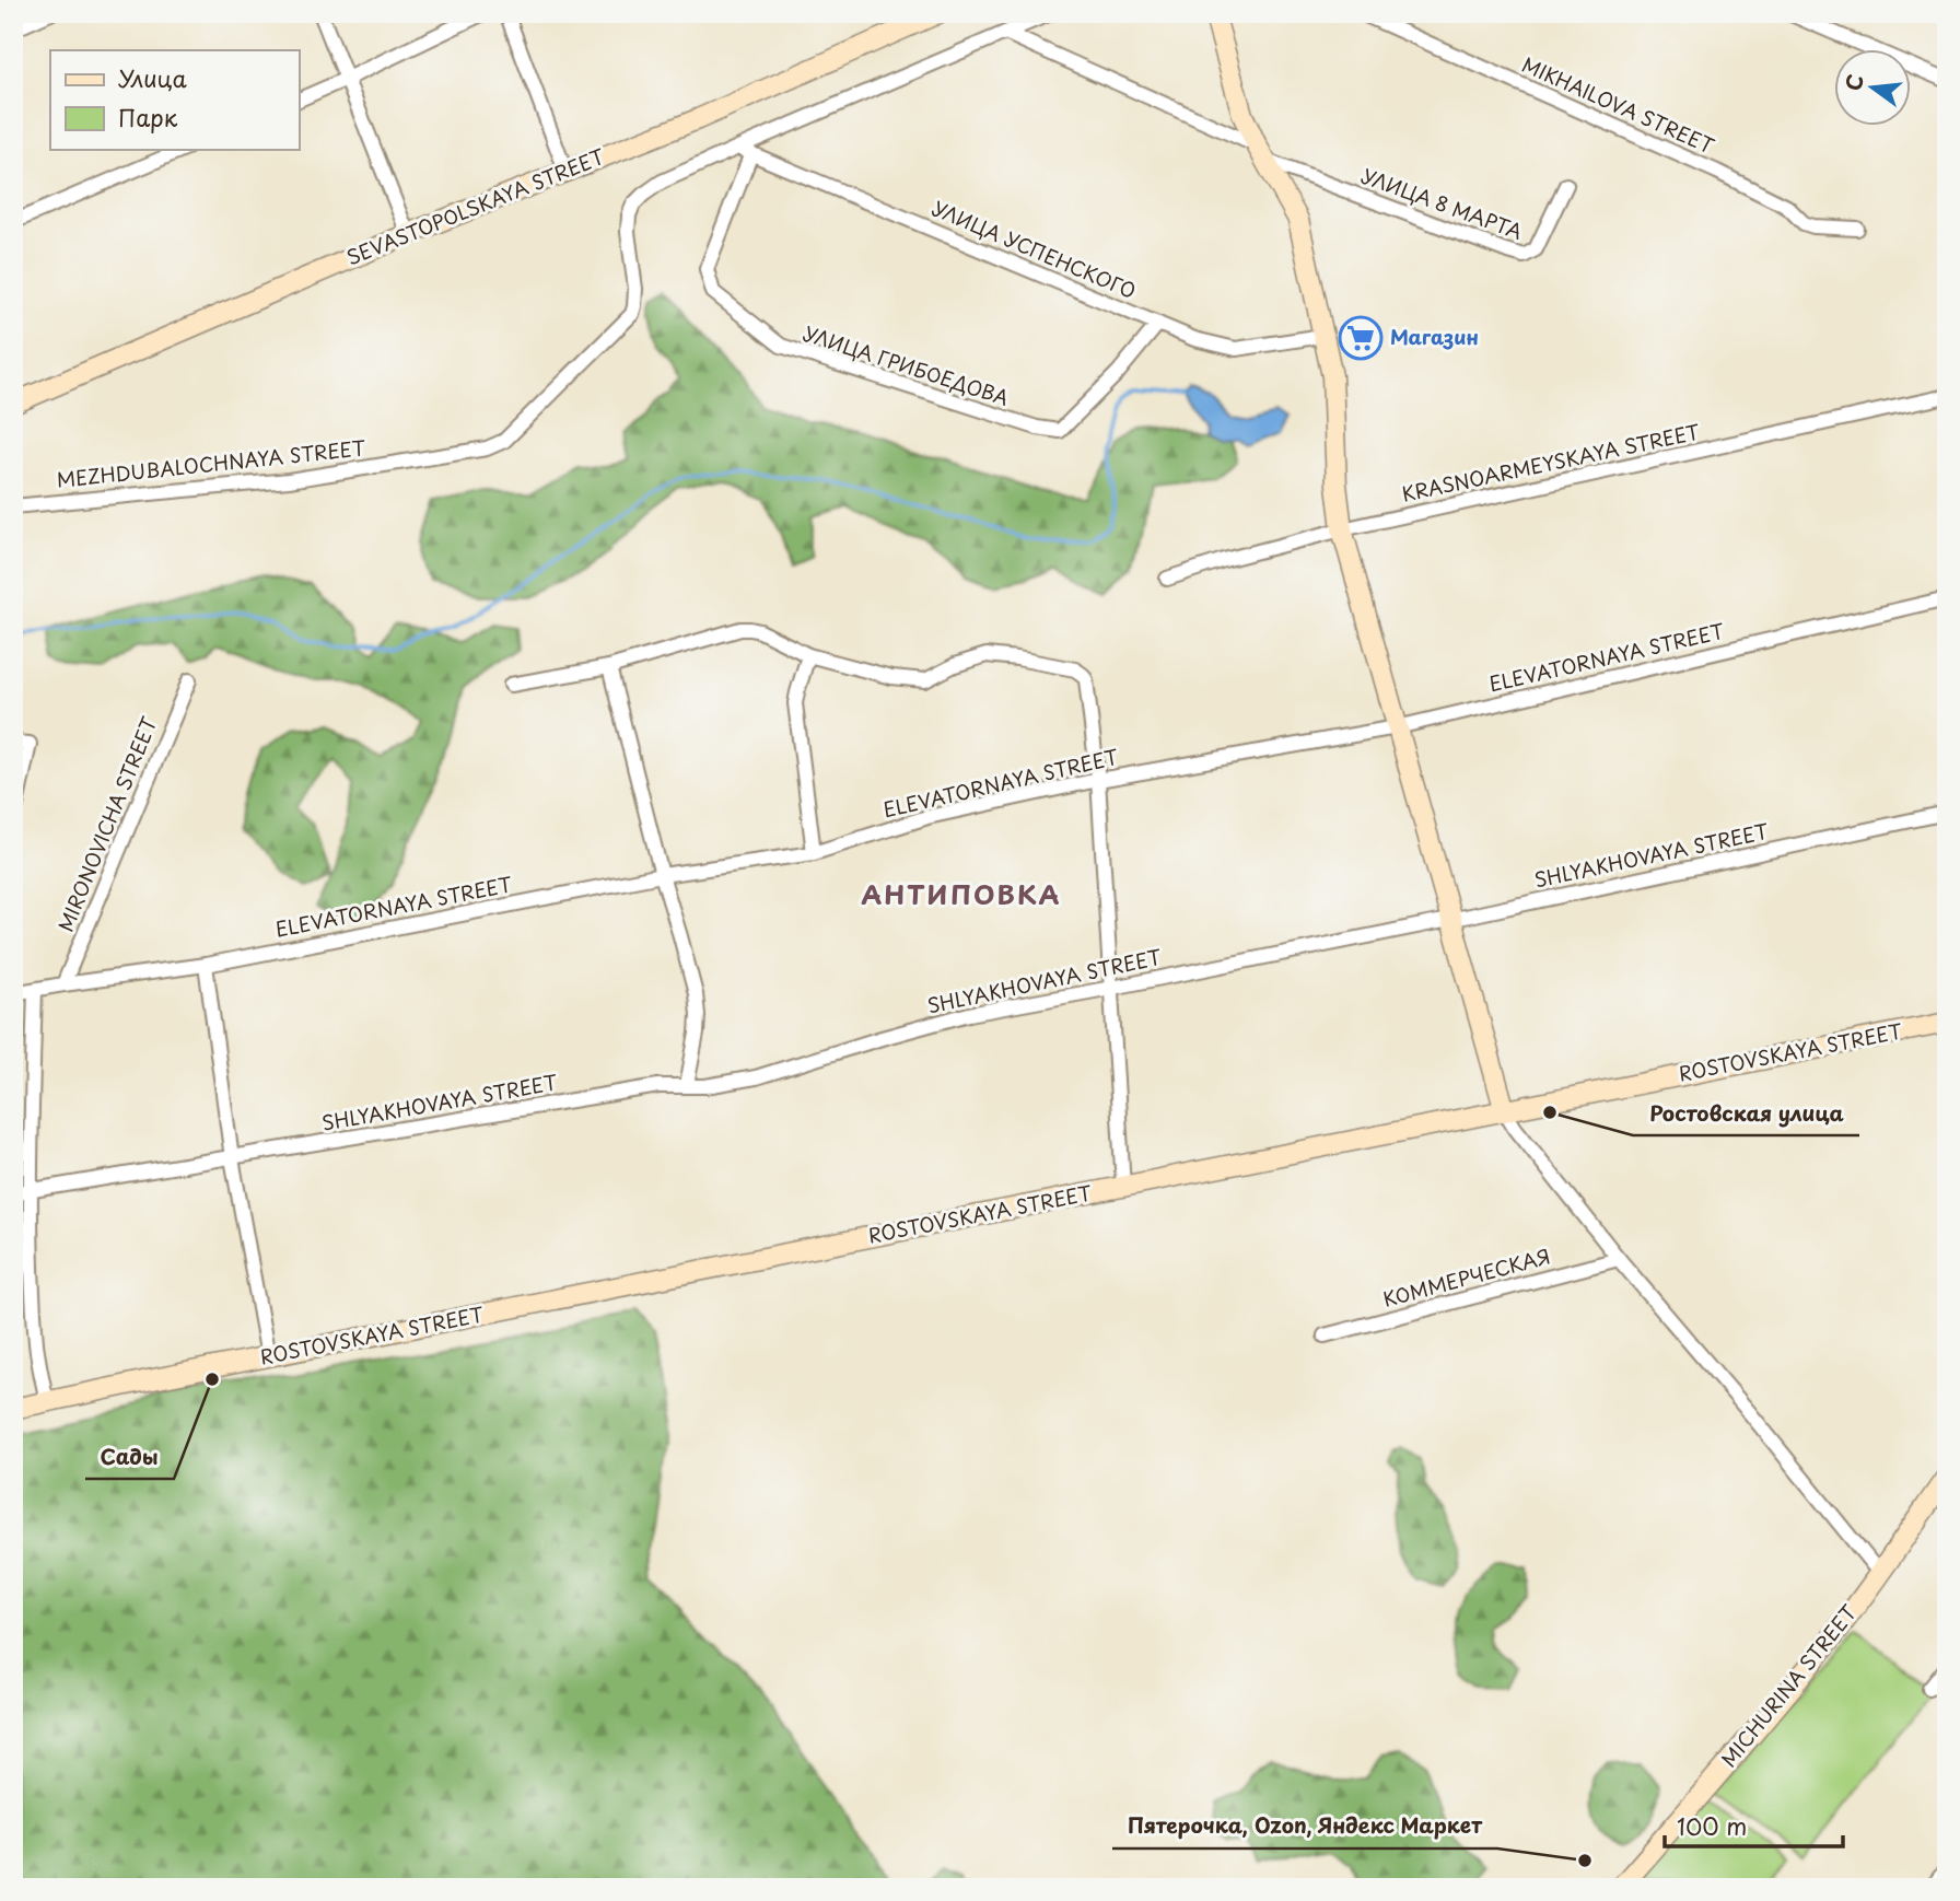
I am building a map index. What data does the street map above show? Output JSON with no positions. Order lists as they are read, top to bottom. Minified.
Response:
{"streets":{"street":["MIKHAILOVA STREET","УЛИЦА 8 МАРТА","SEVASTOPOLSKAYA STREET","УЛИЦА УСПЕНСКОГО","УЛИЦА ГРИБОЕДОВА","KRASNOARMEYSKAYA STREET","MEZHDUBALOCHNAYA STREET","ELEVATORNAYA STREET","MIRONOVICHA STREET","SHLYAKHOVAYA STREET","ROSTOVSKAYA STREET","КОММЕРЧЕСКАЯ","MICHURINA STREET"]},"crossings":[["УЛИЦА УСПЕНСКОГО","УЛИЦА ГРИБОЕДОВА"],["УЛИЦА УСПЕНСКОГО","MEZHDUBALOCHNAYA STREET"],["УЛИЦА ГРИБОЕДОВА","MEZHDUBALOCHNAYA STREET"],["ELEVATORNAYA STREET","MIRONOVICHA STREET"]],"districts":["АНТИПОВКА"],"places":{"supermarket":["Магазин"],"other":["Ростовская улица","Сады","Пятерочка, Ozon, Яндекс Маркет"]},"legend":["Улица","Парк"],"scale_bar":"100 m","north":"left"}
